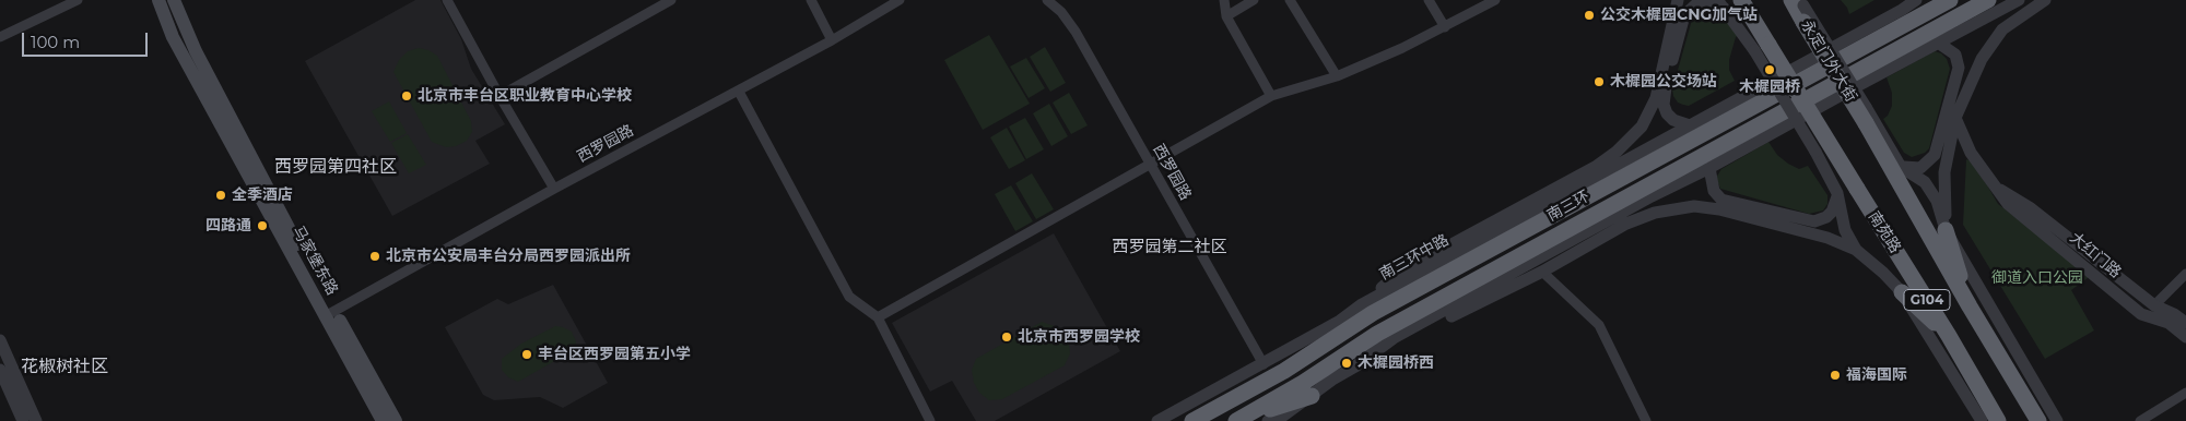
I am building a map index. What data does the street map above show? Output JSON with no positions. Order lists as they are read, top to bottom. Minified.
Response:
{"streets":{"highway":["永定门外大街","南三环","南苑路","G104"],"main road":["马家堡东路"],"street":["西罗园路","大红门路","南三环中路"]},"crossings":[["永定门外大街","G104"],["西罗园路","马家堡东路"],["南三环","南三环中路"],["南苑路","G104"]],"districts":["西罗园第四社区","西罗园第二社区","花椒树社区"],"parks":["御道入口公园"],"places":["公交木樨园CNG加气站","木樨园桥","木樨园公交场站","北京市丰台区职业教育中心学校","全季酒店","四路通","北京市公安局丰台分局西罗园派出所","北京市西罗园学校","丰台区西罗园第五小学","木樨园桥西","福海国际"],"scale_bar":"100 m"}
